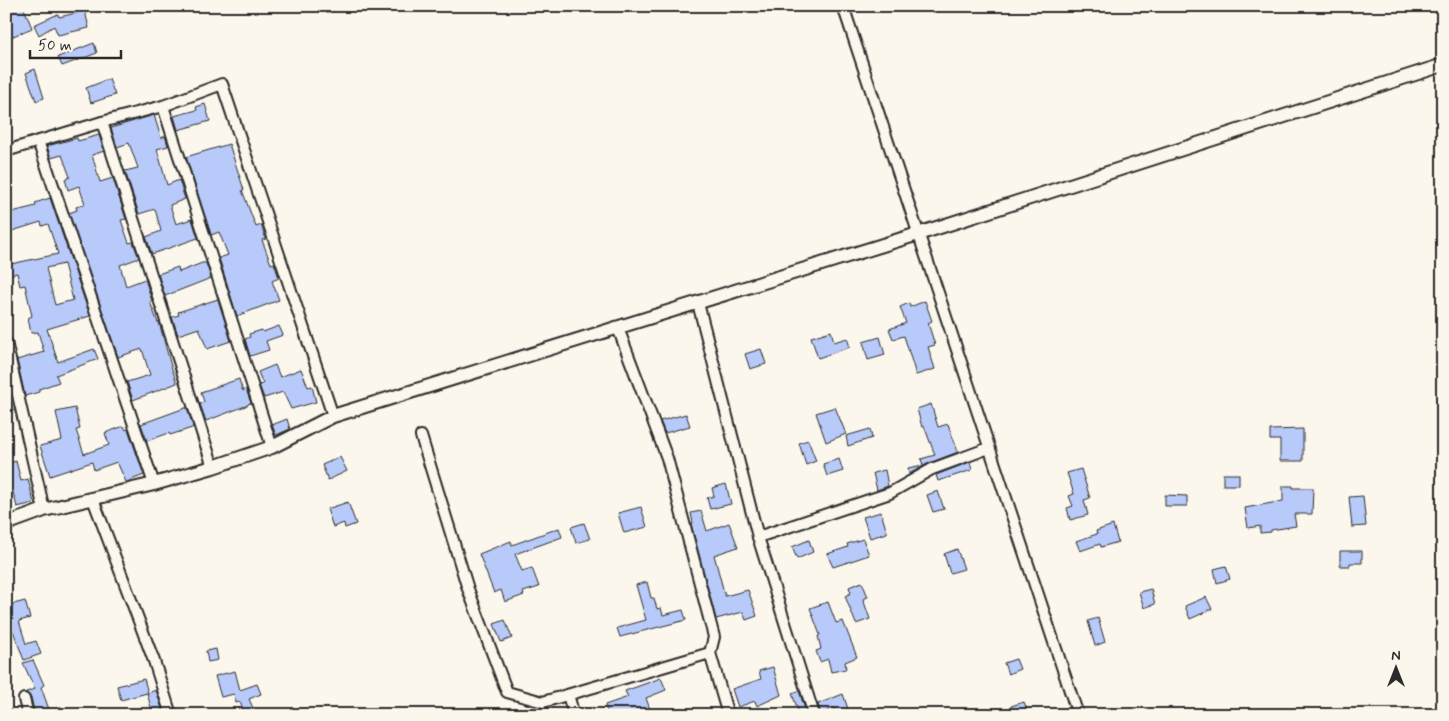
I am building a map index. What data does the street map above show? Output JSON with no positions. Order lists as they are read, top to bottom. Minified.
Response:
{"scale_bar":"50 m","north":"top"}
